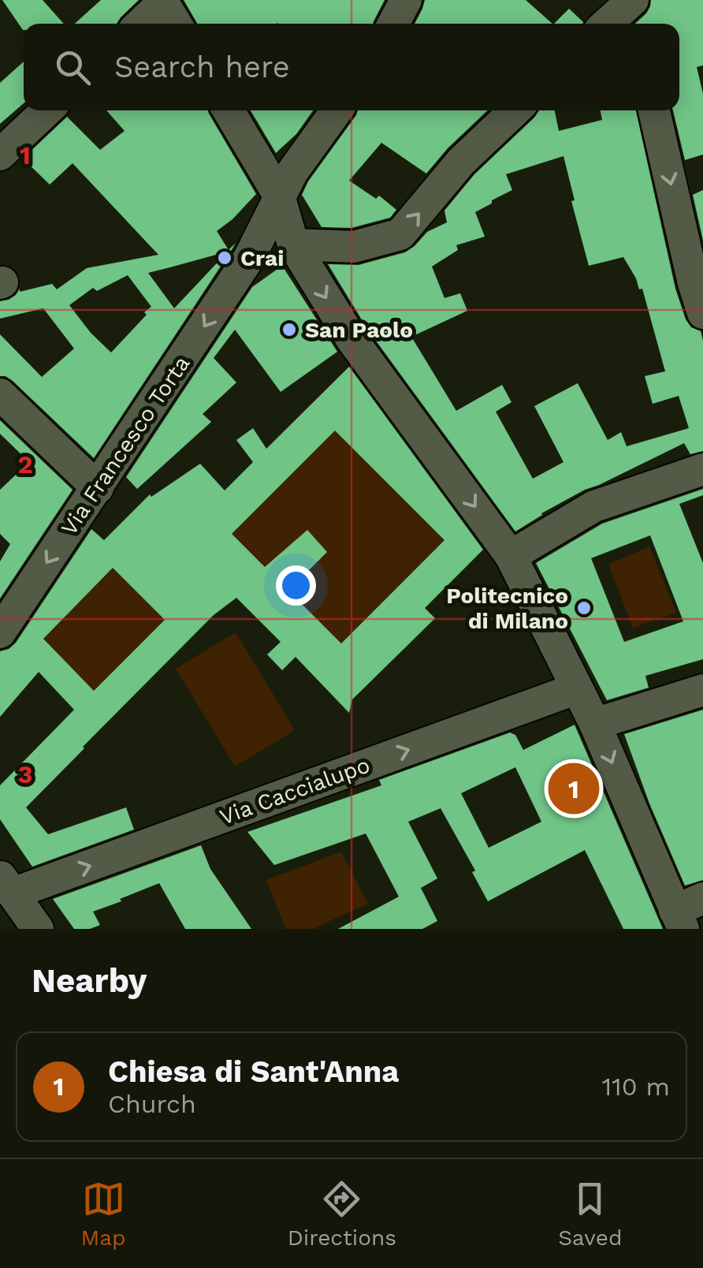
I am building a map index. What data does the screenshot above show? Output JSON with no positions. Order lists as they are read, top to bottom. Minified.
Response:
{"streets":{"street":["Via Francesco Torta","Via Caccialupo"]},"one_way":["Via Francesco Torta","Via Caccialupo"],"places":["Crai","San Paolo","Politecnico di Milano"],"page":{"search":"Search here","pins":"1","heading":"Nearby","list":[{"mark":"1","name":"Chiesa di Sant'Anna","note":"Church","value":"110 m"}],"nav":["Map","Directions","Saved"]},"grid":{"rows":["1","2","3"]}}
